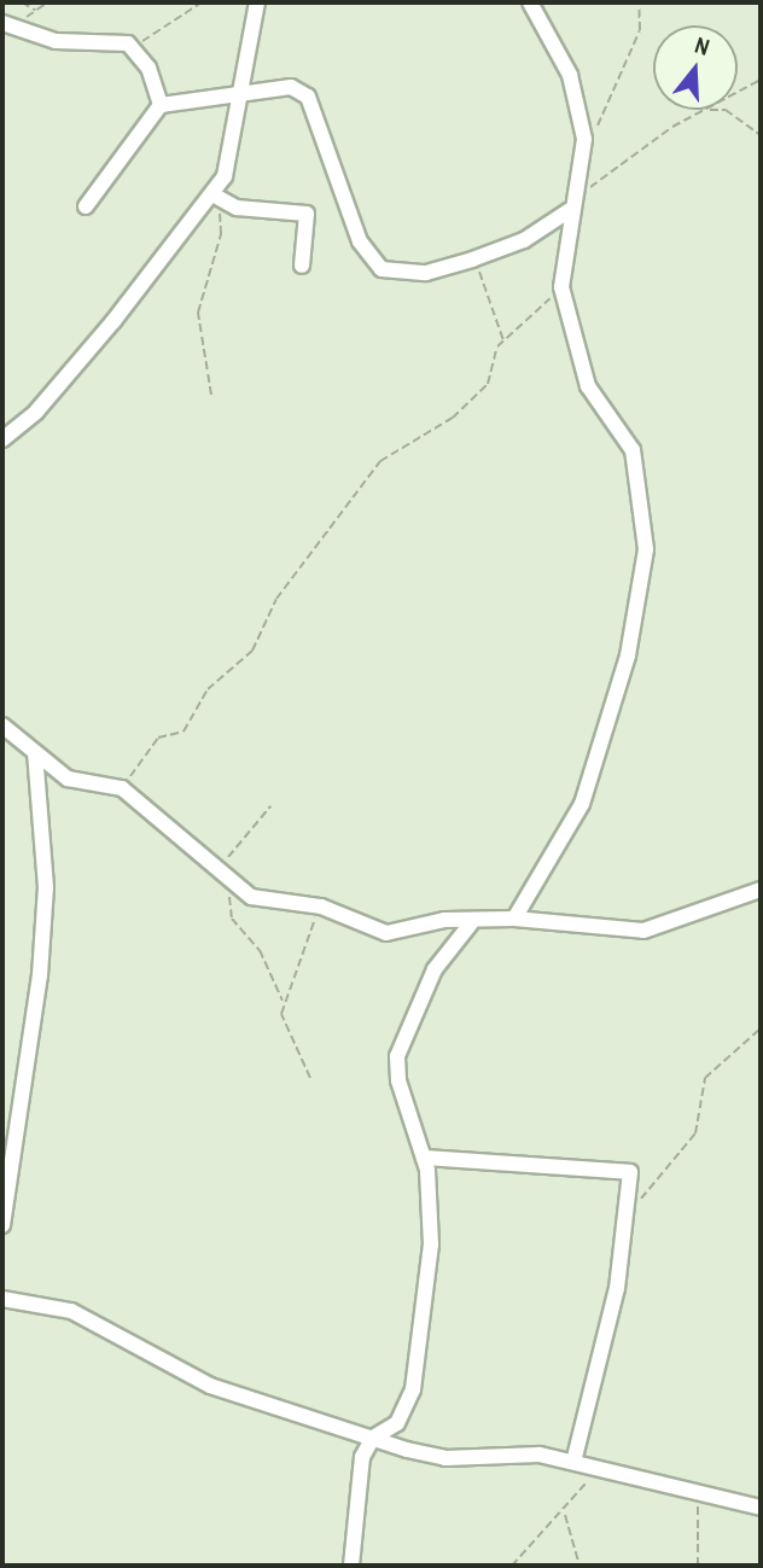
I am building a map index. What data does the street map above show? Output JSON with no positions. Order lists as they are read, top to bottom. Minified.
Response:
{"north":"top"}
